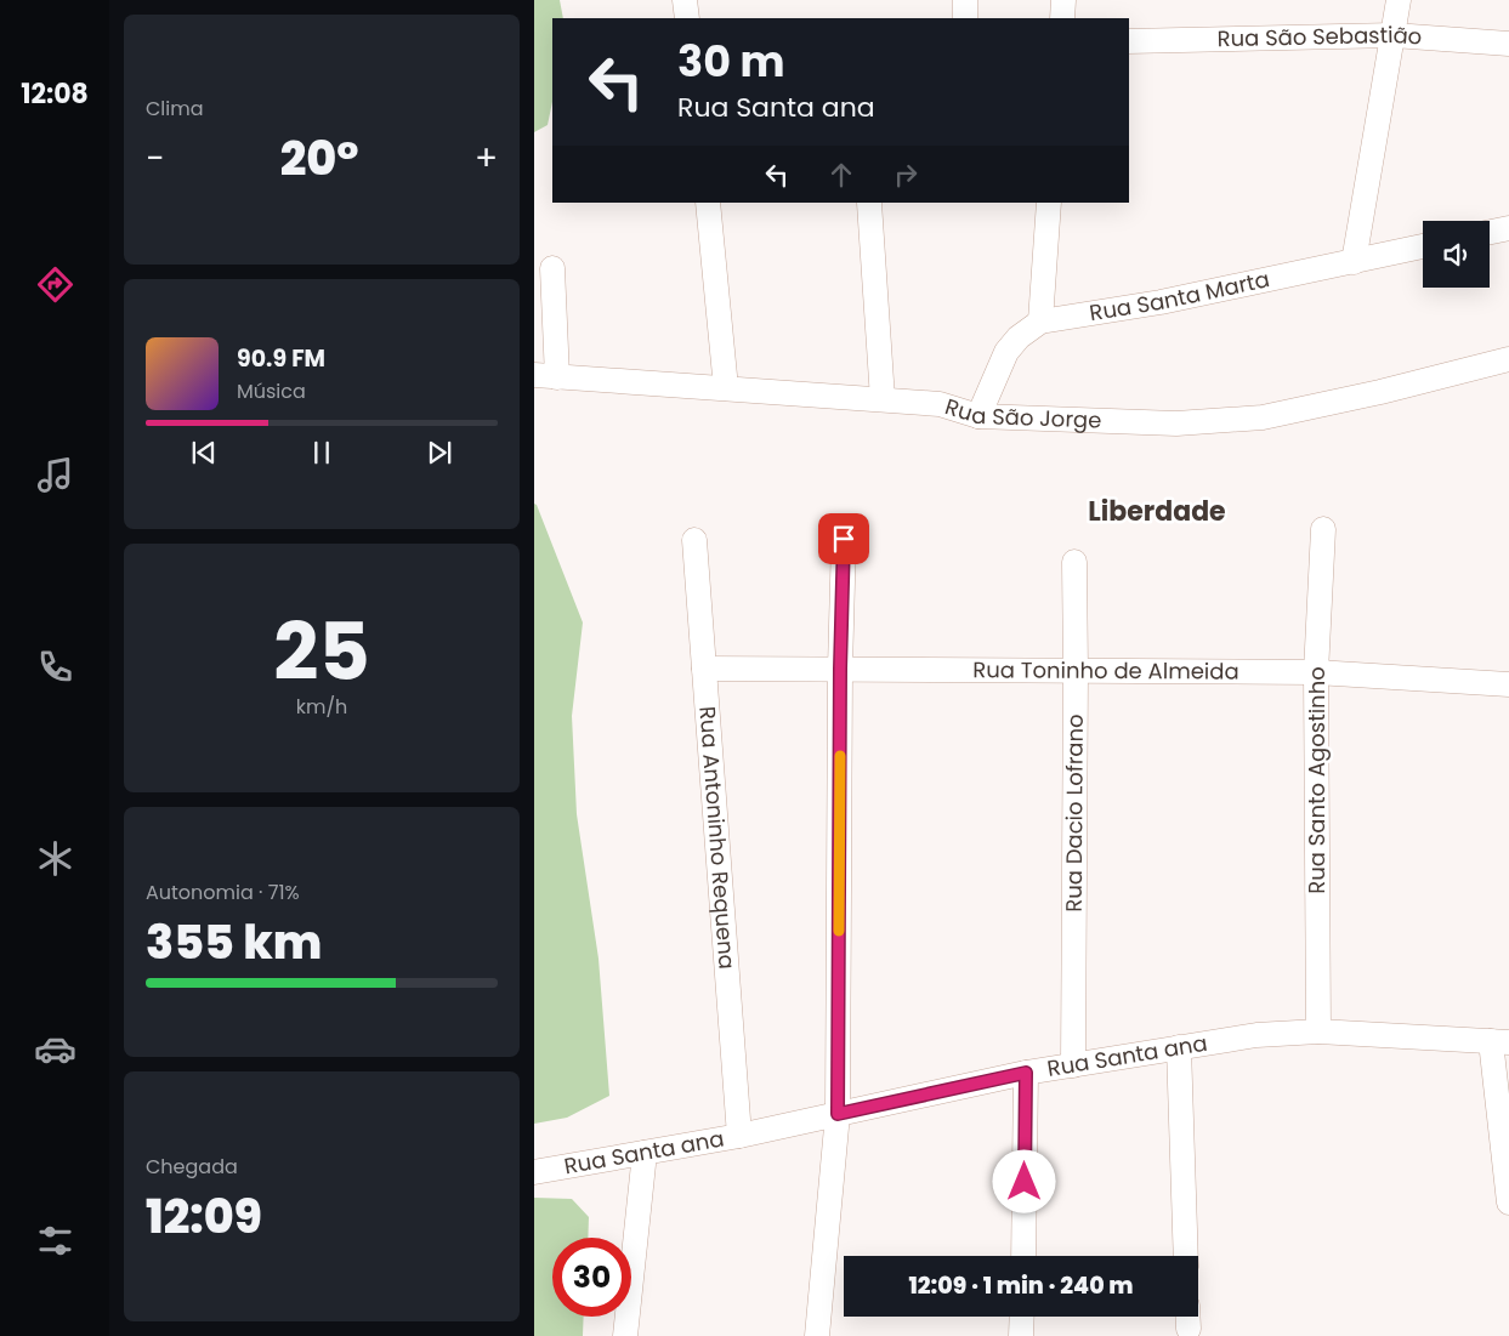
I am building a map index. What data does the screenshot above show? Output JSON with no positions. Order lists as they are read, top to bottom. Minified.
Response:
{"streets":{"street":["Rua São Sebastião","Rua Santa Marta","Rua São Jorge","Rua Toninho de Almeida","Rua Santo Agostinho","Rua Dacio Lofrano","Rua Antoninho Requena","Rua Santa ana"]},"crossings":[["Rua Santa Marta","Rua São Jorge"],["Rua Toninho de Almeida","Rua Santo Agostinho"],["Rua Toninho de Almeida","Rua Dacio Lofrano"],["Rua Toninho de Almeida","Rua Antoninho Requena"],["Rua Santo Agostinho","Rua Santa ana"],["Rua Dacio Lofrano","Rua Santa ana"],["Rua Antoninho Requena","Rua Santa ana"]],"districts":["Liberdade"],"page":{"tabs":"12:08","tile":["Clima",["25","km/h"],["Autonomia · 71%","355 km"],["Chegada","12:09"]],"turn":["30 m","Rua Santa ana"],"heat":["−","20°","+"],"song":["90.9 FM","Música"],"limit":"30","trip":"12:09 · 1 min · 240 m"}}
